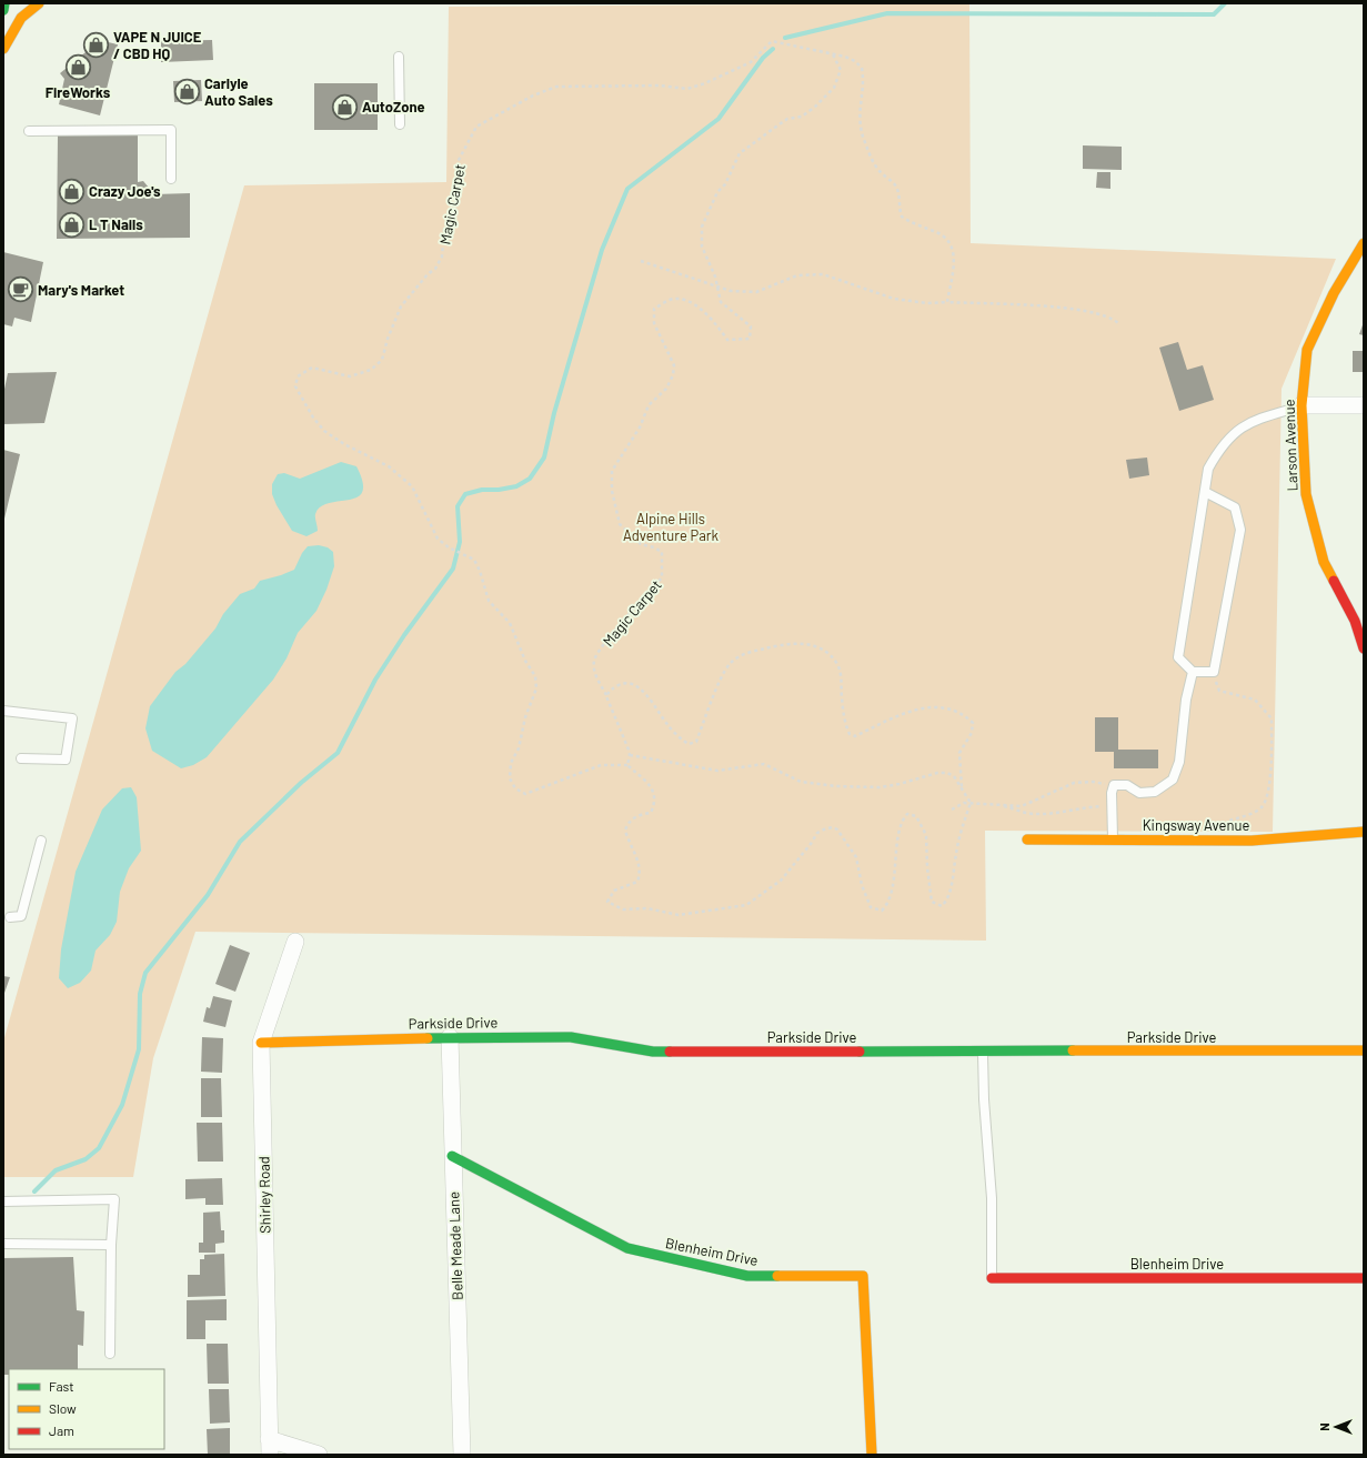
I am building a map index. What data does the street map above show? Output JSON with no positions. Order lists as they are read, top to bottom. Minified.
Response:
{"streets":{"street":["Larson Avenue","Kingsway Avenue","Parkside Drive","Shirley Road","Belle Meade Lane","Blenheim Drive"],"path":["Magic Carpet"]},"crossings":[["Parkside Drive","Shirley Road"],["Parkside Drive","Belle Meade Lane"],["Belle Meade Lane","Blenheim Drive"]],"parks":["Alpine Hills Adventure Park"],"places":{"shop":["VAPE N JUICE / CBD HQ","FireWorks","Carlyle Auto Sales","AutoZone","Crazy Joe's","L T Nails"],"cafe":["Mary's Market"]},"legend":["Fast","Slow","Jam"],"north":"left"}
